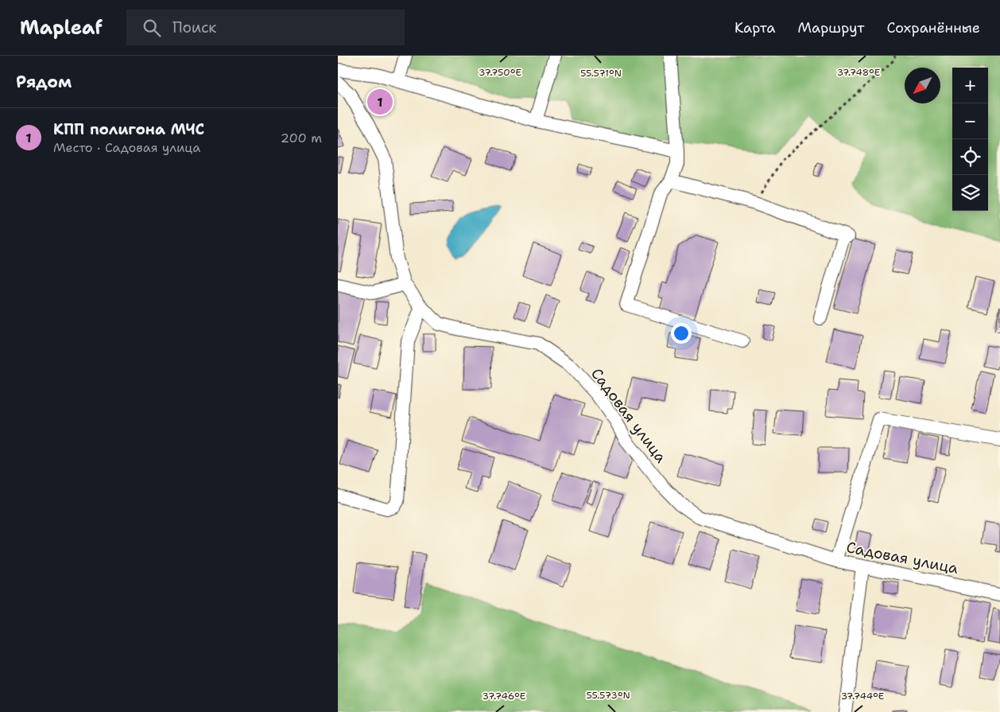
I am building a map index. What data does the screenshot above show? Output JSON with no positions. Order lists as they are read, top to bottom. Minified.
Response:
{"streets":{"street":["Садовая улица"]},"north":"bottom left","page":{"header":"Mapleaf","search":"Поиск","nav":["Карта","Маршрут","Сохранённые"],"heading":"Рядом","map_buttons":["+","−"],"pins":"1","list":[{"mark":"1","name":"КПП полигона МЧС","note":"Место · Садовая улица","value":"200 m"}]},"coordinates":["37.750°E","37.748°E","55.571°N","55.573°N","37.746°E","37.744°E"]}
